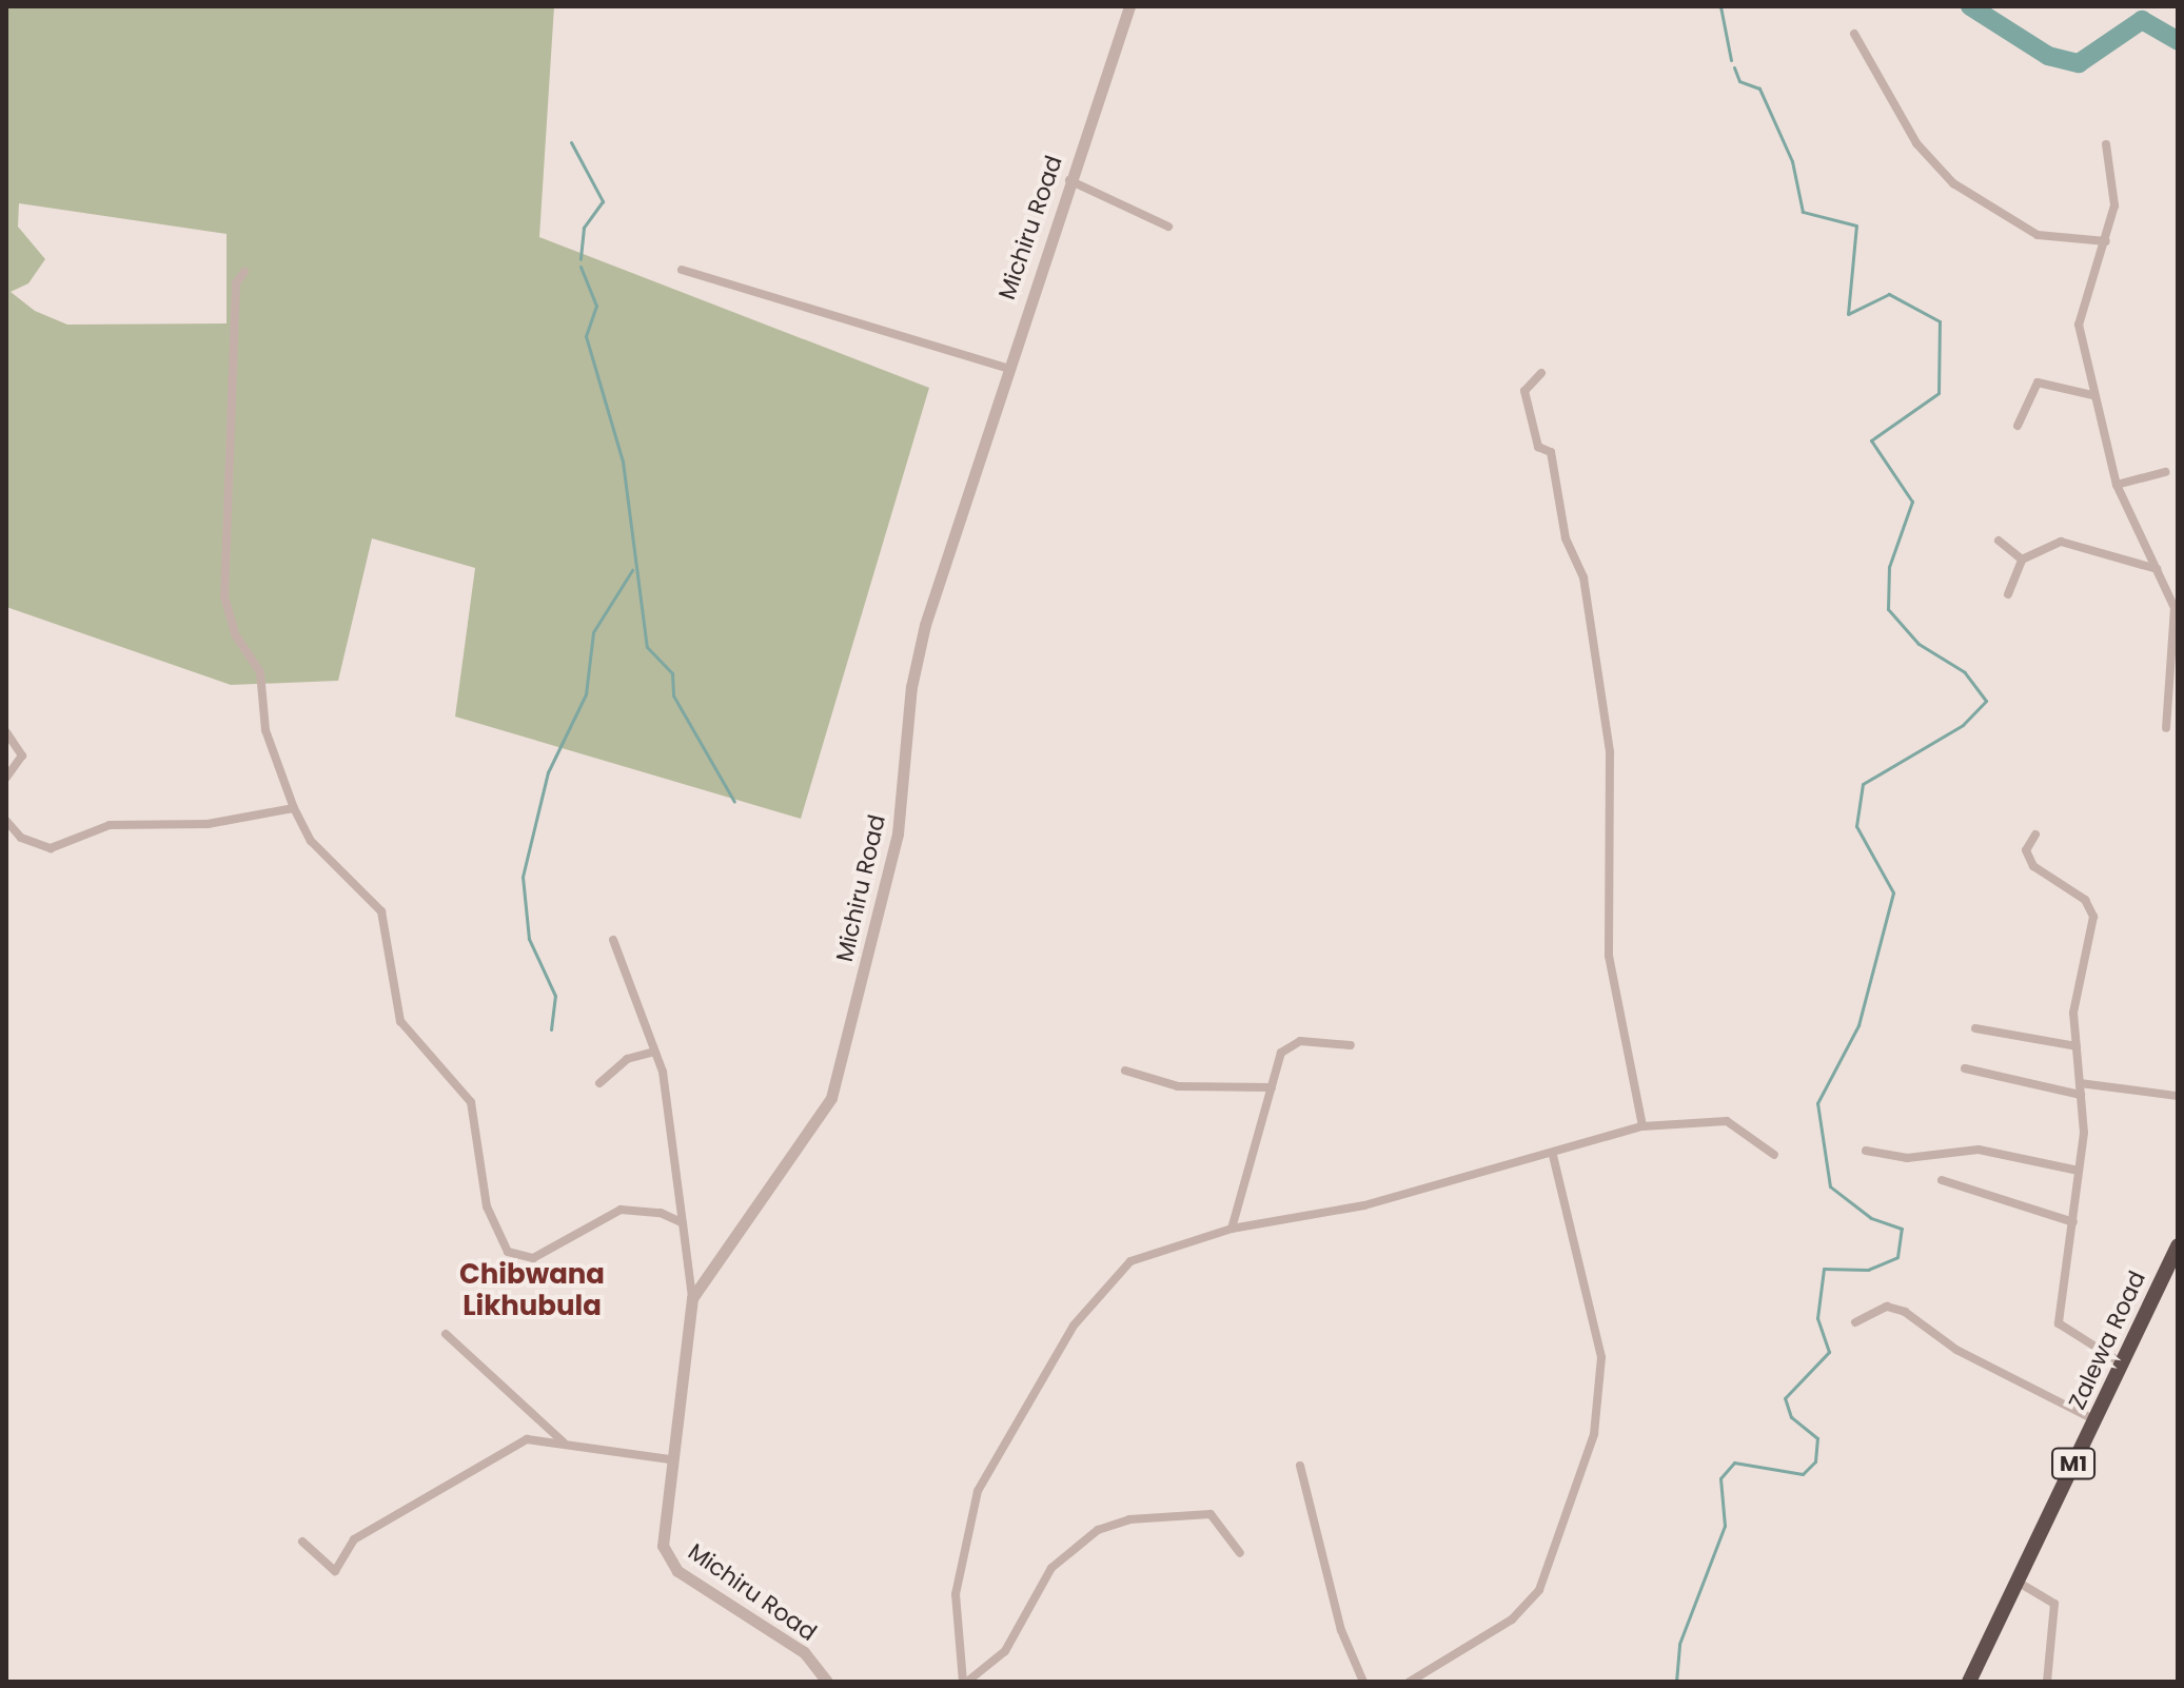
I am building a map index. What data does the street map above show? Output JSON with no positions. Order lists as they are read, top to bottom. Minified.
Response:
{"streets":{"highway":["Zalewa Road","M1"],"street":["Michiru Road"]},"districts":["Chibwana Likhubula"]}
